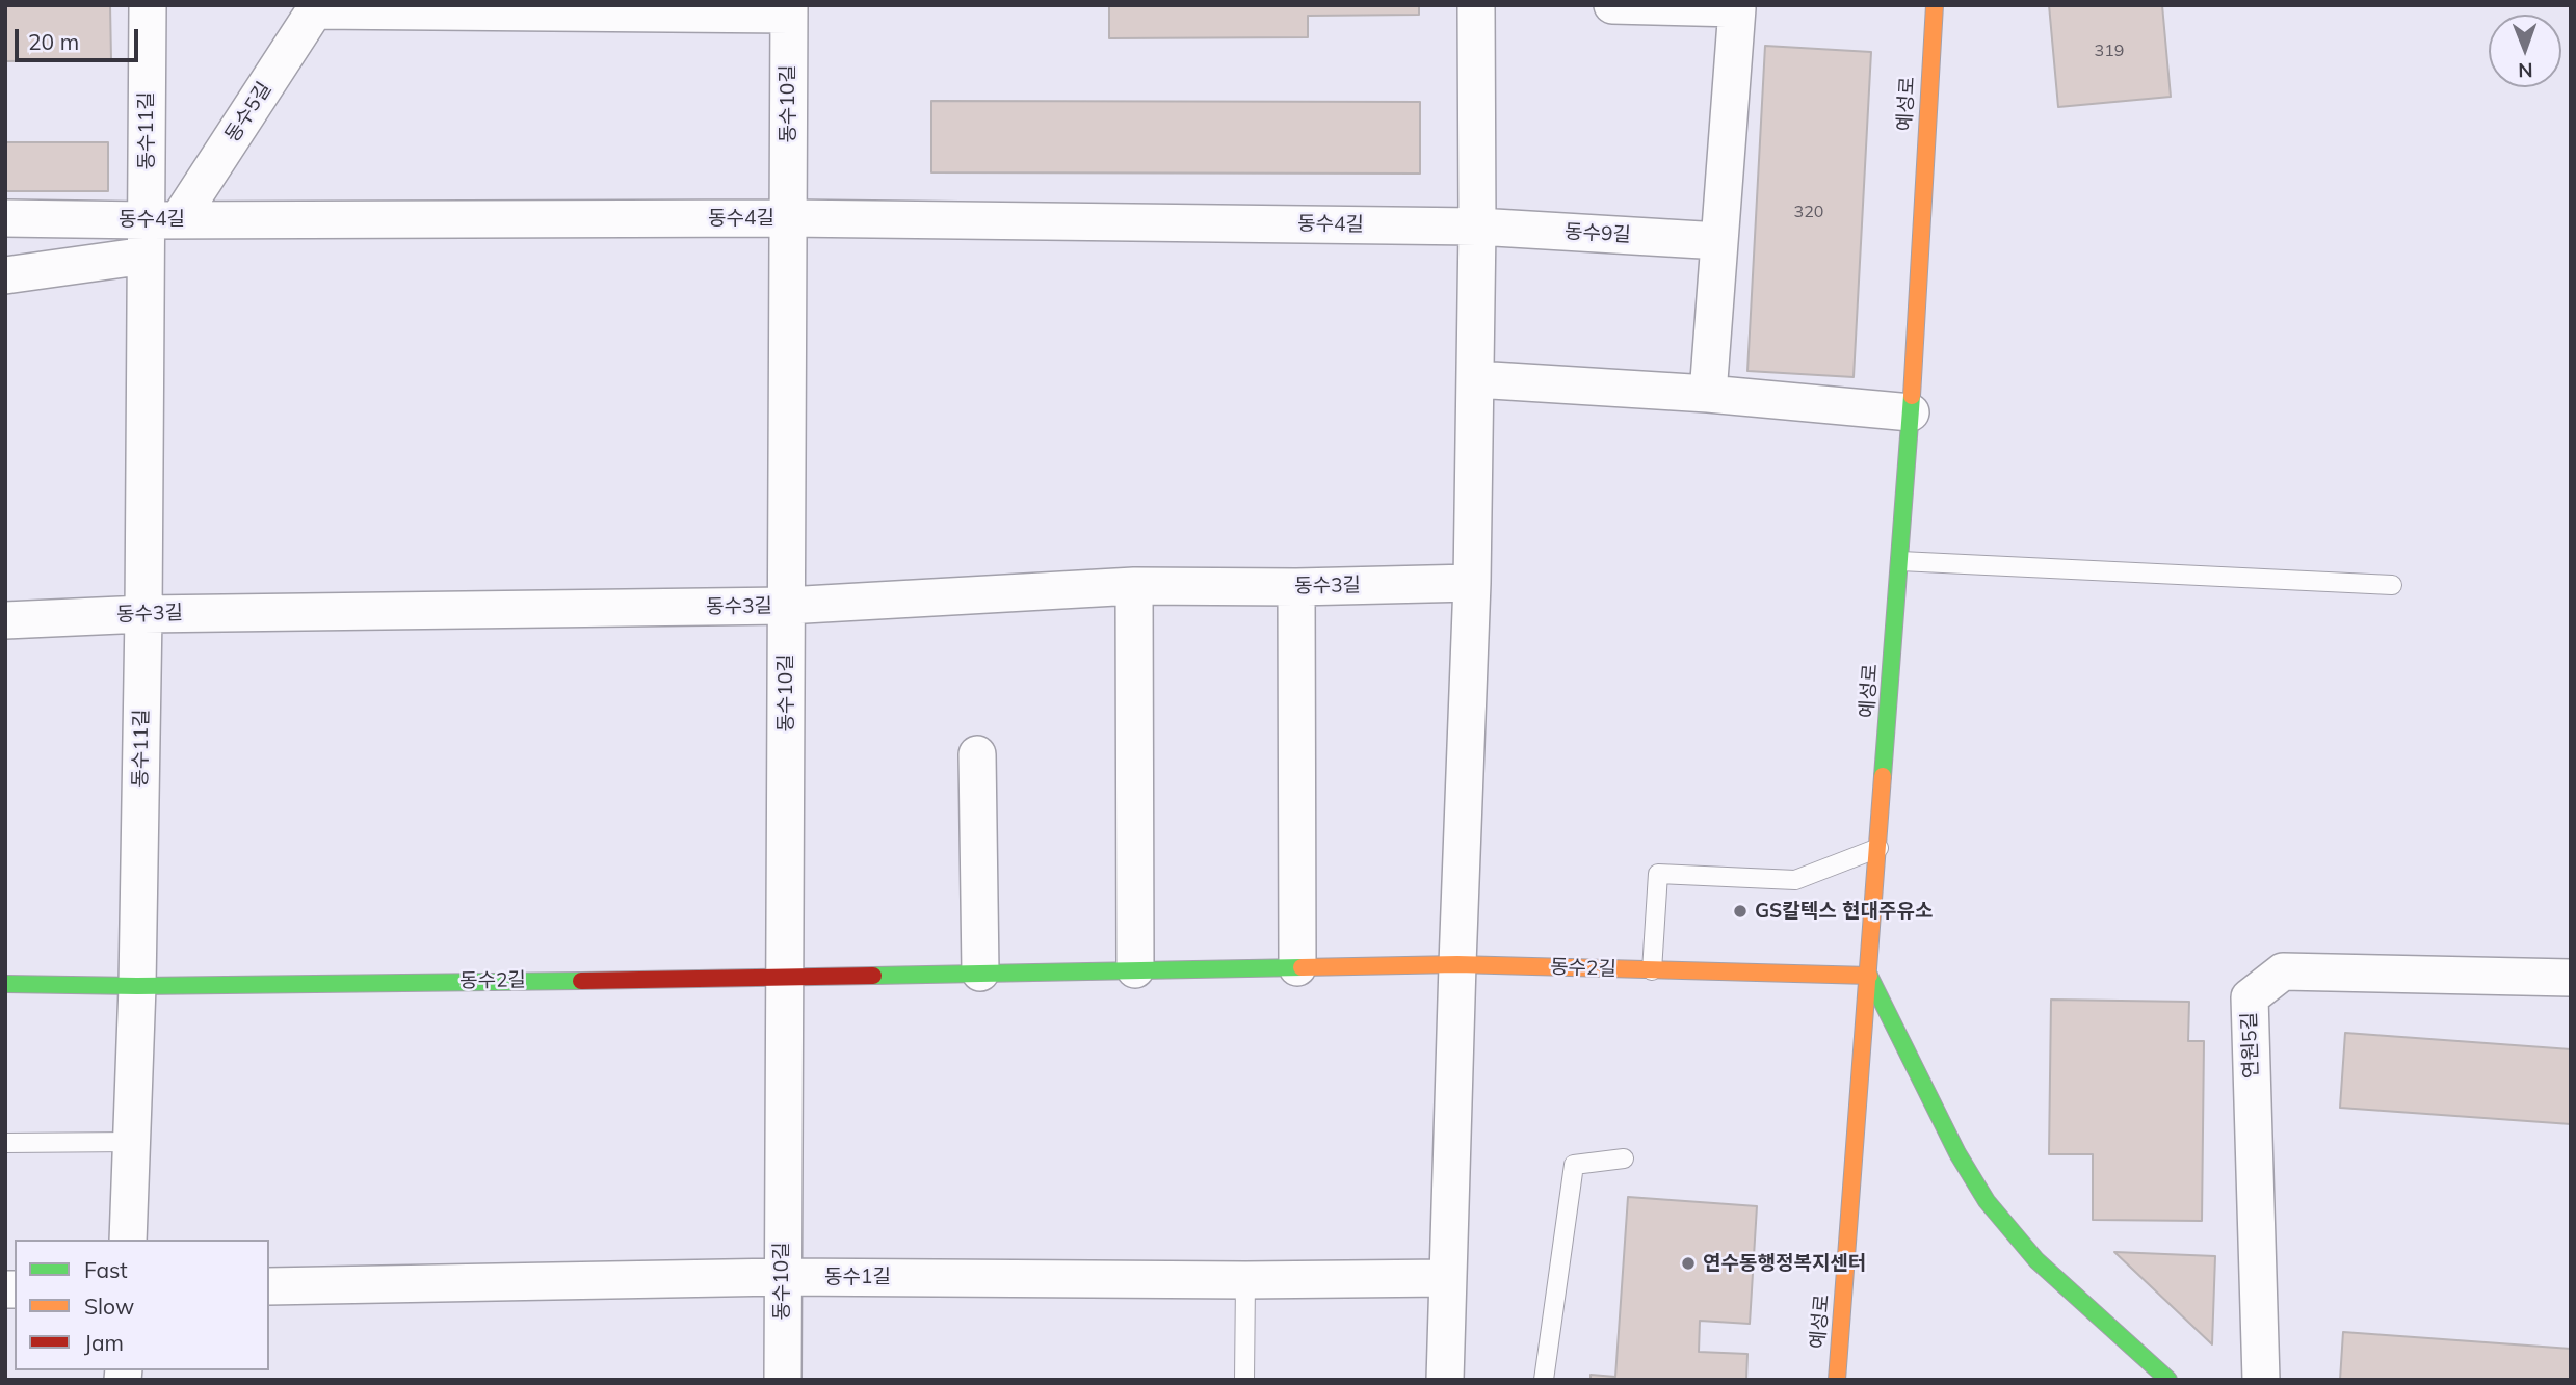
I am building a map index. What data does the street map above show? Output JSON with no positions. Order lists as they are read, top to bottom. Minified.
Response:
{"streets":{"street":["동수10길","예성로","동수5길","동수11길","동수4길","동수9길","동수3길","동수2길","연원5길","동수1길"]},"crossings":[["동수10길","동수4길"],["동수10길","동수3길"],["동수10길","동수2길"],["동수10길","동수1길"],["예성로","동수2길"],["동수5길","동수11길"],["동수5길","동수4길"],["동수11길","동수4길"],["동수11길","동수3길"],["동수11길","동수2길"],["동수4길","동수9길"]],"places":["GS칼텍스 현대주유소","연수동행정복지센터"],"house_numbers":["319","320"],"legend":["Fast","Slow","Jam"],"scale_bar":"20 m","north":"bottom"}
